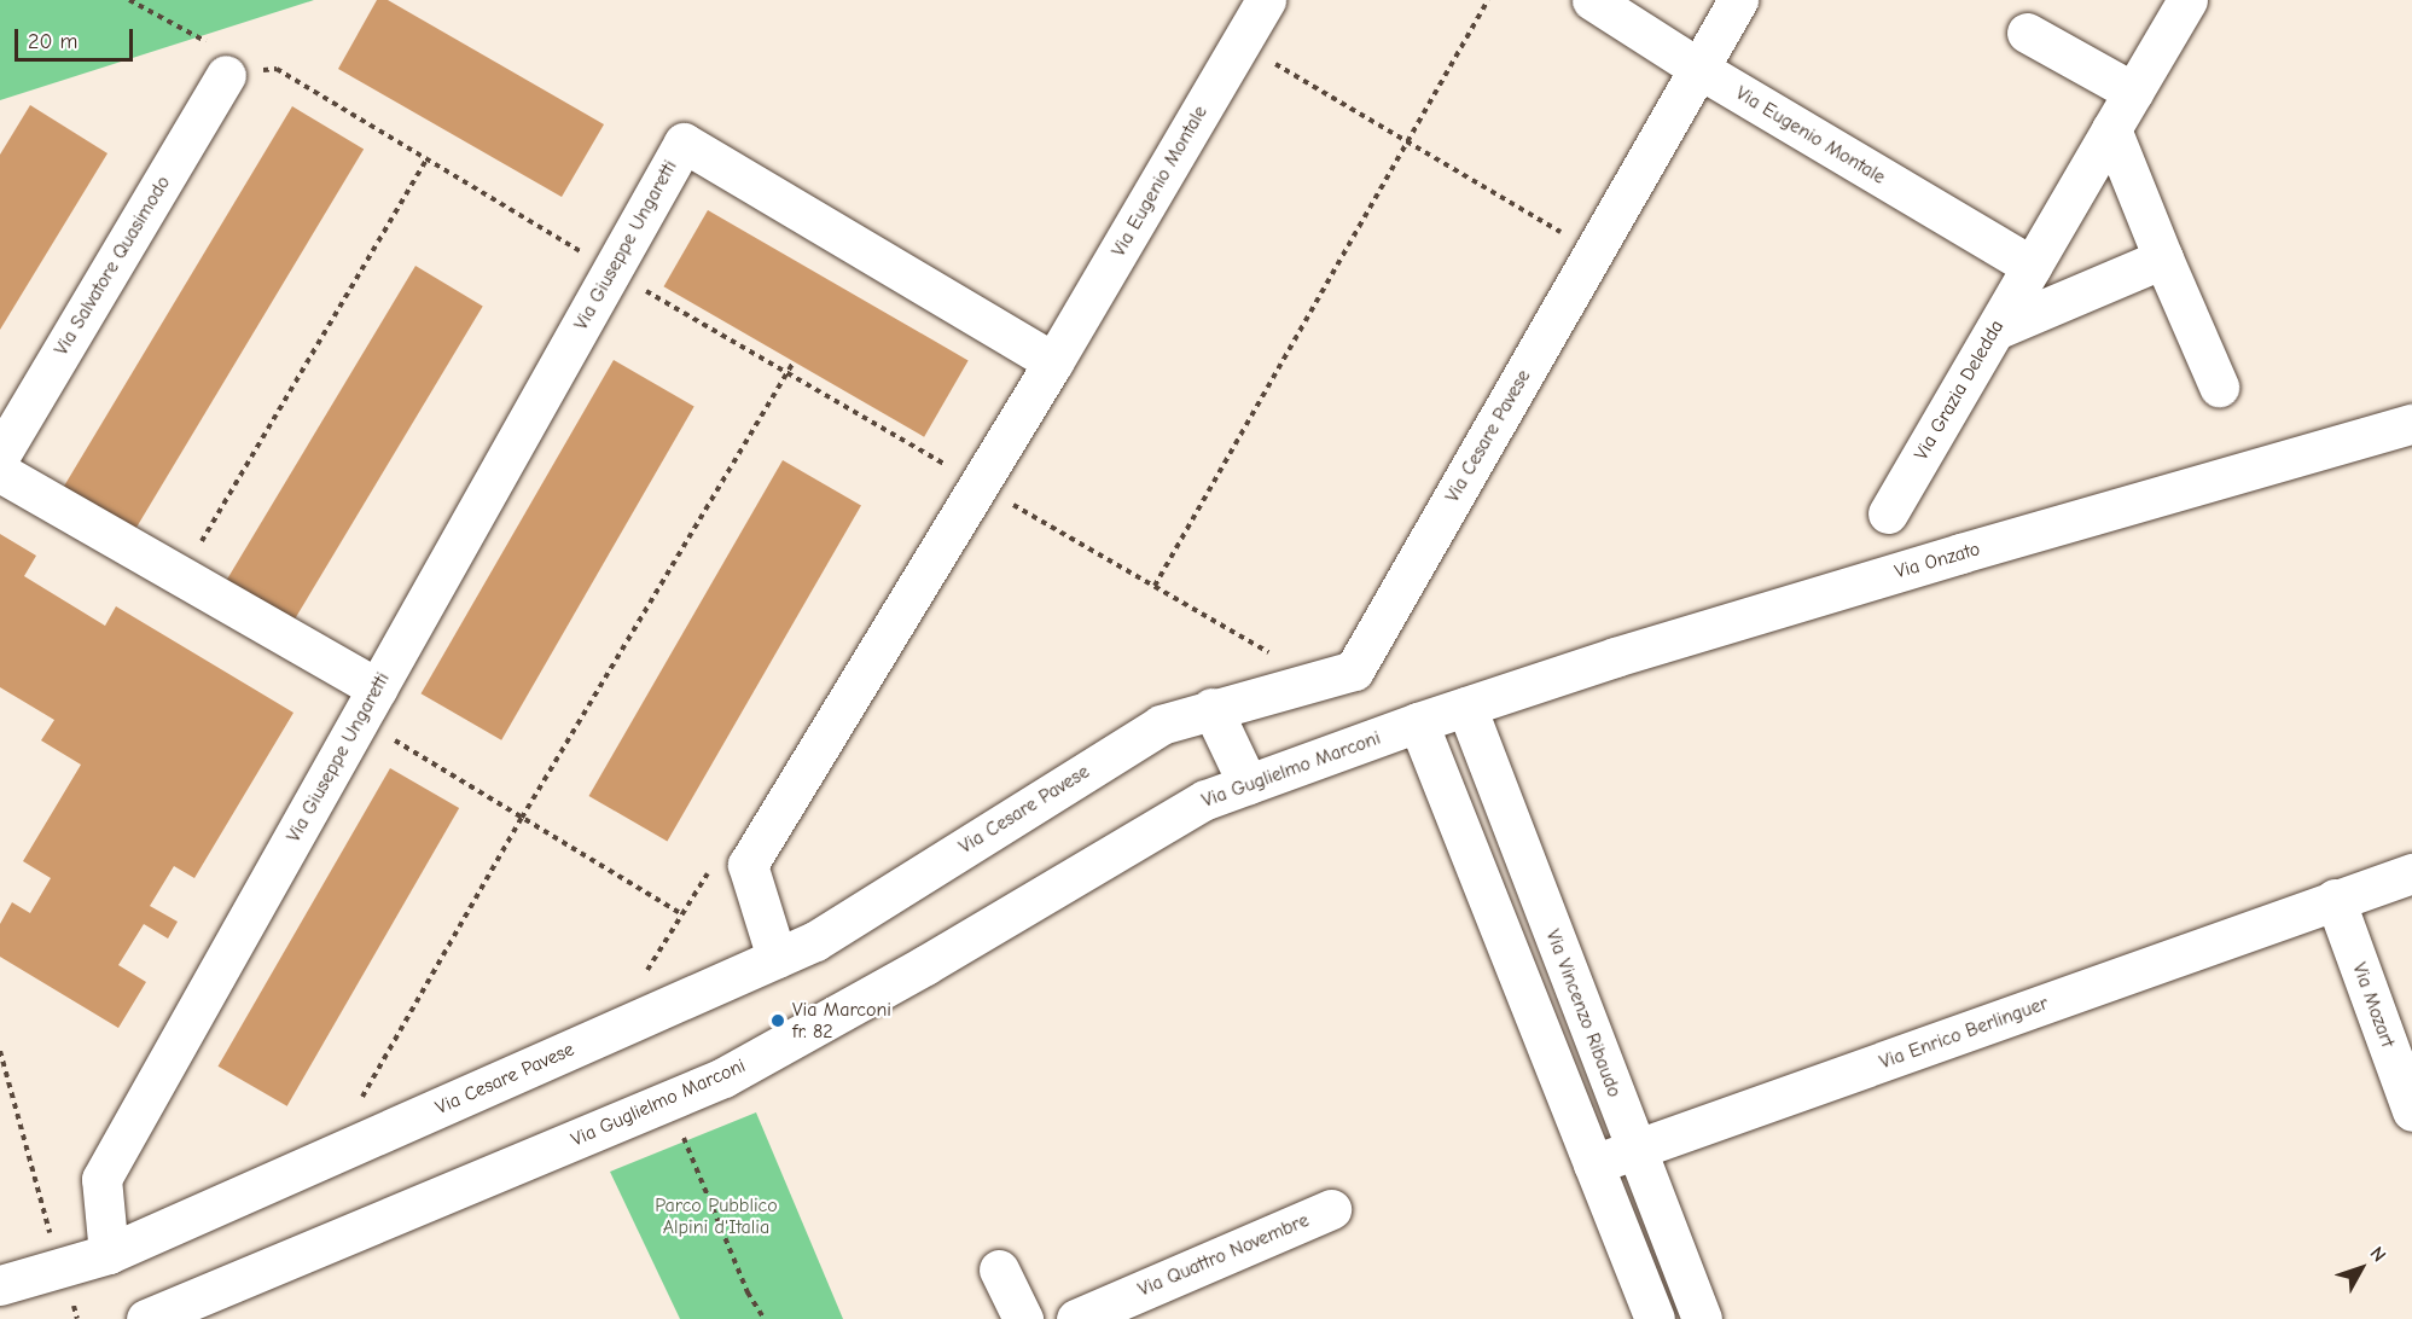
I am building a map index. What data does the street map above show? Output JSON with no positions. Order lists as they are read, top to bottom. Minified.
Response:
{"streets":{"street":["Via Eugenio Montale","Via Giuseppe Ungaretti","Via Salvatore Quasimodo","Via Grazia Deledda","Via Cesare Pavese","Via Onzato","Via Guglielmo Marconi","Via Mozart","Via Vincenzo Ribaudo","Via Enrico Berlinguer","Via Quattro Novembre"]},"crossings":[["Via Eugenio Montale","Via Giuseppe Ungaretti"],["Via Eugenio Montale","Via Grazia Deledda"],["Via Eugenio Montale","Via Cesare Pavese"],["Via Giuseppe Ungaretti","Via Cesare Pavese"],["Via Onzato","Via Guglielmo Marconi"],["Via Onzato","Via Vincenzo Ribaudo"],["Via Guglielmo Marconi","Via Vincenzo Ribaudo"],["Via Mozart","Via Enrico Berlinguer"],["Via Vincenzo Ribaudo","Via Enrico Berlinguer"]],"parks":["Parco Pubblico Alpini d'Italia"],"places":["Via Marconi fr. 82"],"scale_bar":"20 m","north":"top right"}
